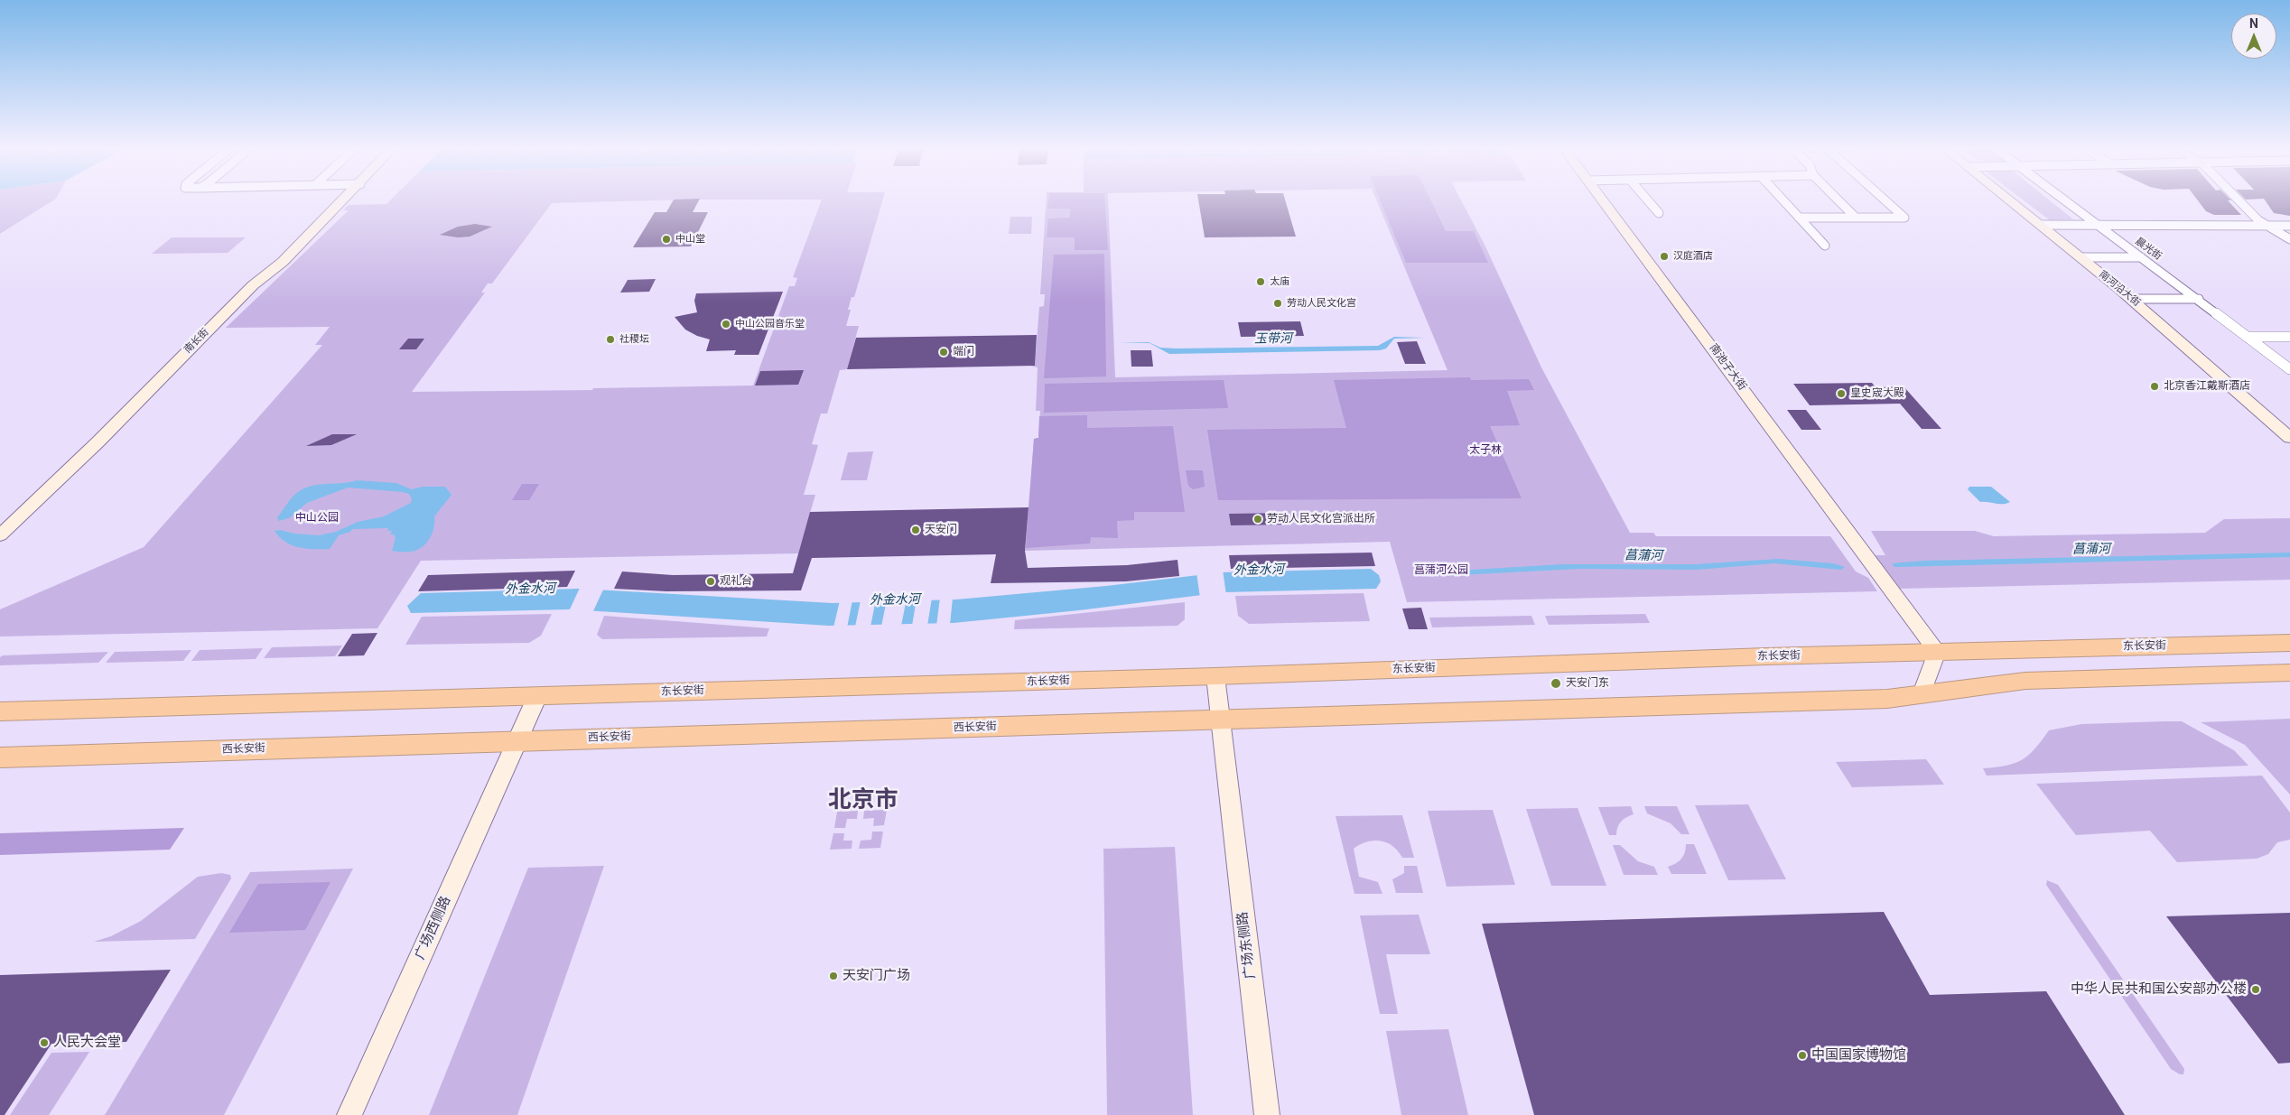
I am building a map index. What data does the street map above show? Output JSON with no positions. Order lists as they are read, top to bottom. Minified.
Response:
{"streets":{"highway":["东长安街","西长安街"],"street":["晨光街","南河沿大街","南长街","南池子大街","广场西侧路","广场东侧路"]},"crossings":[["南池子大街","东长安街"],["东长安街","广场西侧路"],["东长安街","广场东侧路"],["西长安街","广场西侧路"],["西长安街","广场东侧路"]],"districts":["北京市"],"water":["玉带河","菖蒲河","外金水河"],"parks":["太子林","中山公园","菖蒲河公园"],"places":["中山堂","汉庭酒店","太庙","劳动人民文化宫","中山公园音乐堂","社稷坛","端门","北京香江戴斯酒店","皇史宬大殿","劳动人民文化宫派出所","天安门","观礼台","天安门东","天安门广场","中华人民共和国公安部办公楼","人民大会堂","中国国家博物馆"],"north":"top"}
